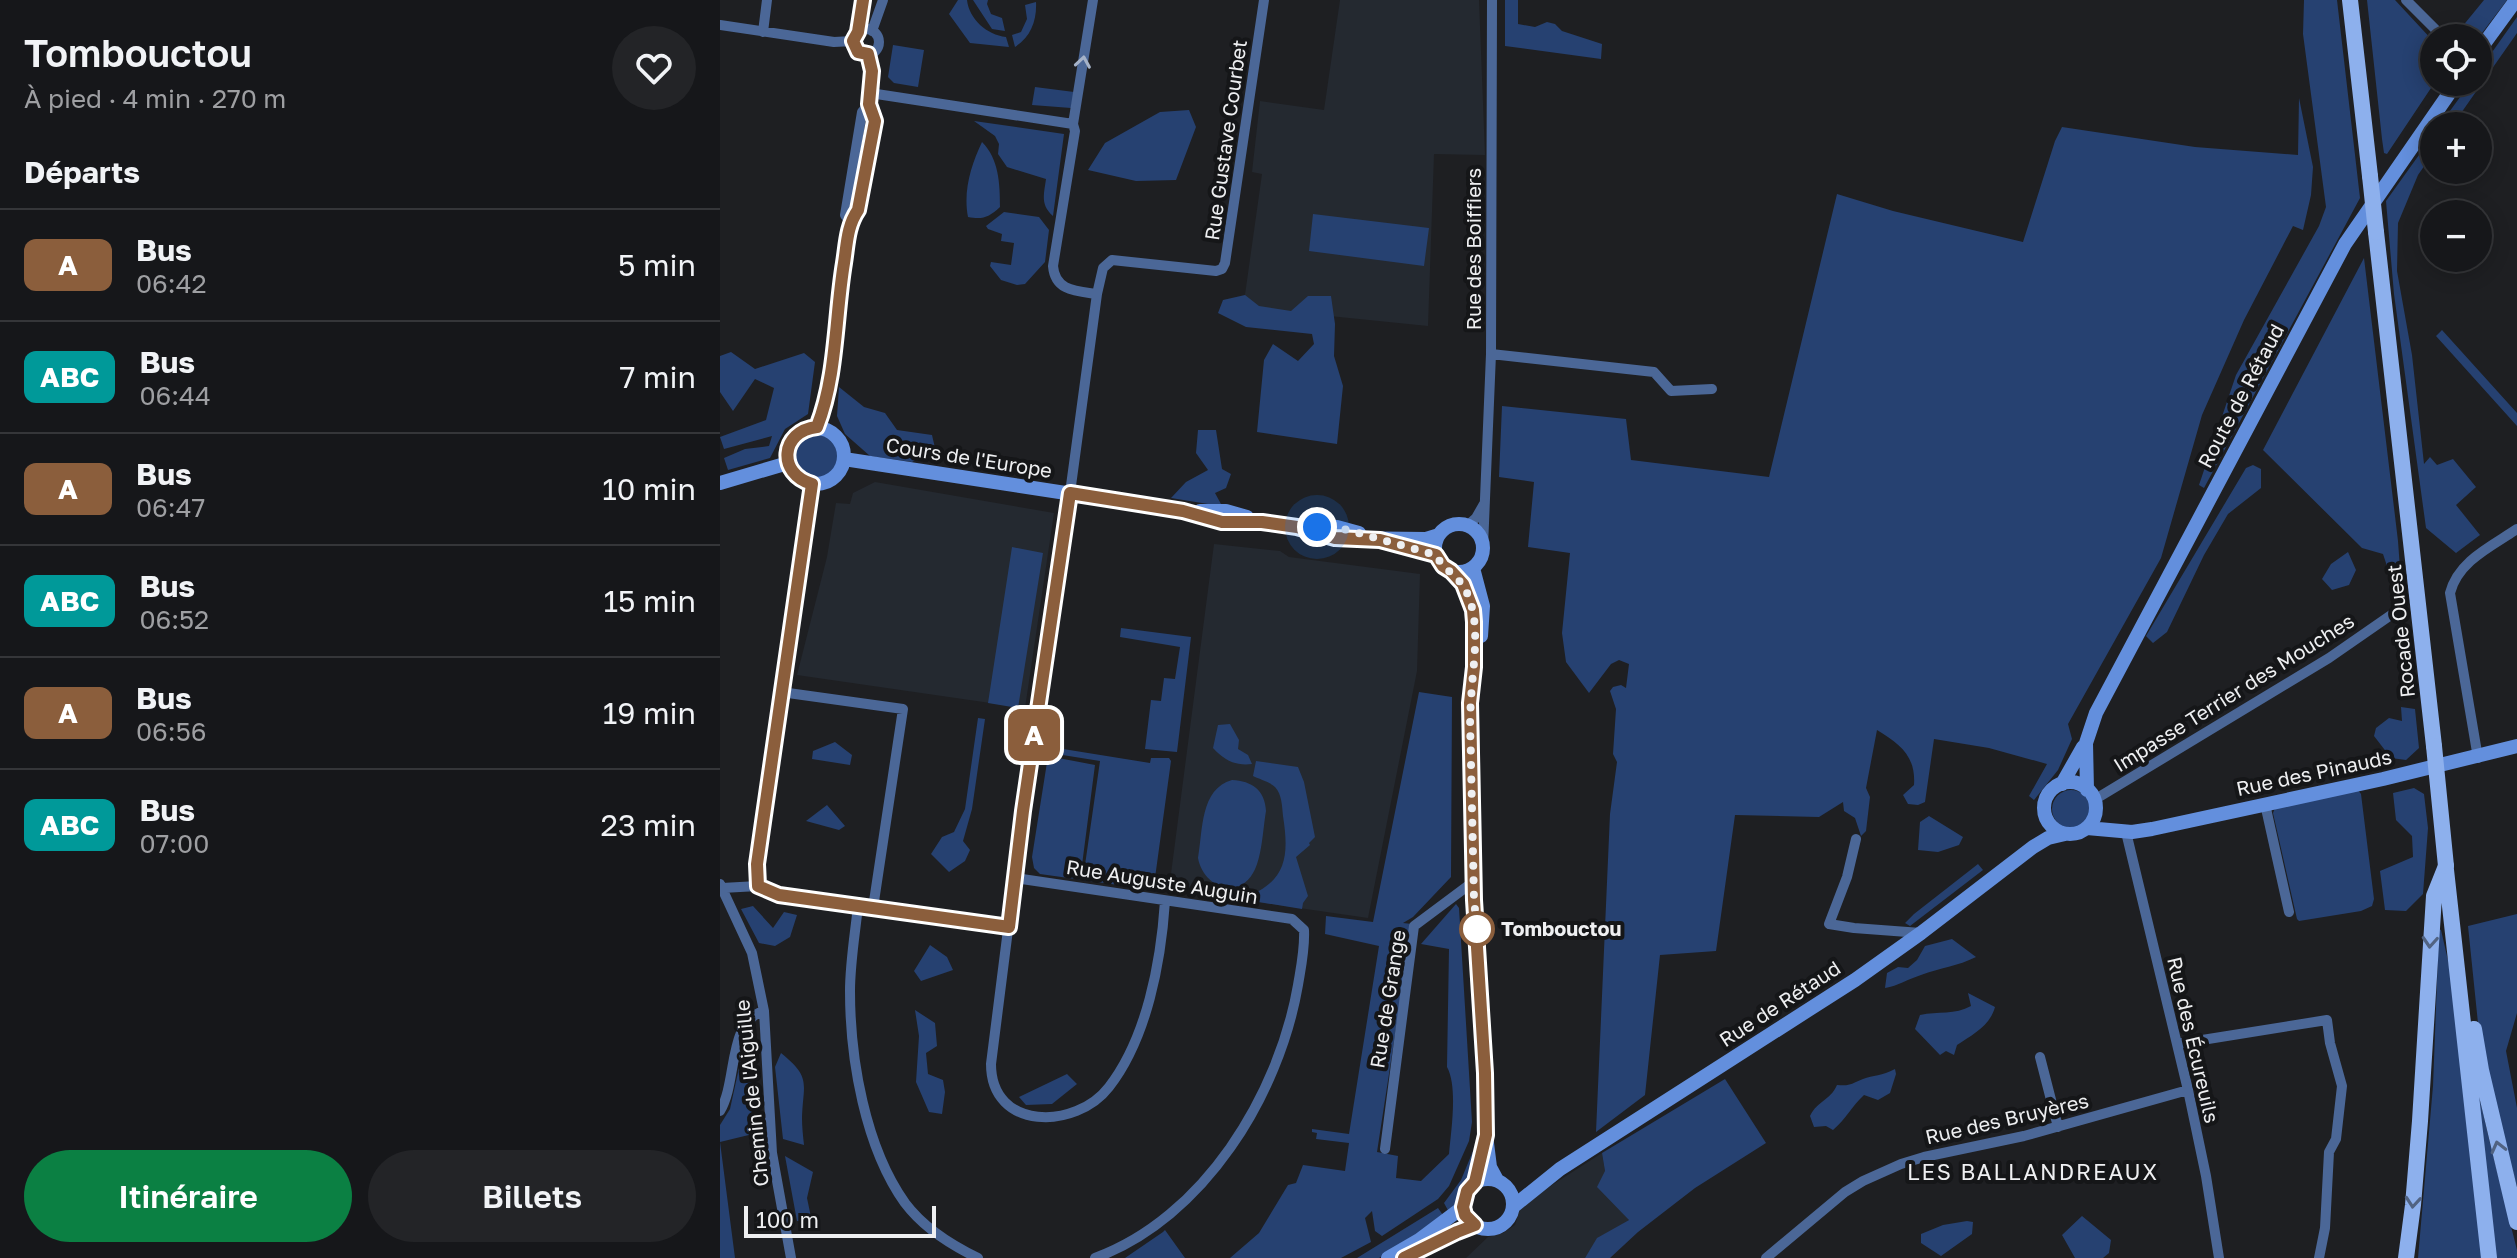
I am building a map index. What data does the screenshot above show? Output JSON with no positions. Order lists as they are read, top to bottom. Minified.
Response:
{"streets":{"main road":["Rocade Ouest"],"street":["Rue Gustave Courbet","Rue des Boiffiers","Route de Rétaud","Cours de l'Europe","Impasse Terrier des Mouches","Rue des Pinauds","Rue Auguste Auguin","Rue de Grange","Rue de Rétaud","Rue des Écureuils","Chemin de l'Aiguille","Rue des Bruyères"]},"crossings":[["Rue Gustave Courbet","Cours de l'Europe"],["Rue Gustave Courbet","Rue Auguste Auguin"],["Rue des Boiffiers","Cours de l'Europe"],["Impasse Terrier des Mouches","Rue des Pinauds"],["Rue des Pinauds","Rue des Écureuils"],["Rue des Écureuils","Rue des Bruyères"]],"districts":["LES BALLANDREAUX"],"places":["Tombouctou"],"lines":["bus line A"],"scale_bar":"100 m","page":{"heading":[["Tombouctou","À pied · 4 min · 270 m"],"Départs"],"on_map":"A","map_buttons":["+","−"],"list":[{"mark":"A","name":"Bus","note":"06:42","value":"5 min"},{"mark":"ABC","name":"Bus","note":"06:44","value":"7 min"},{"mark":"A","name":"Bus","note":"06:47","value":"10 min"},{"mark":"ABC","name":"Bus","note":"06:52","value":"15 min"},{"mark":"A","name":"Bus","note":"06:56","value":"19 min"},{"mark":"ABC","name":"Bus","note":"07:00","value":"23 min"}],"buttons":["Itinéraire","Billets"],"scale":"100 m"}}
